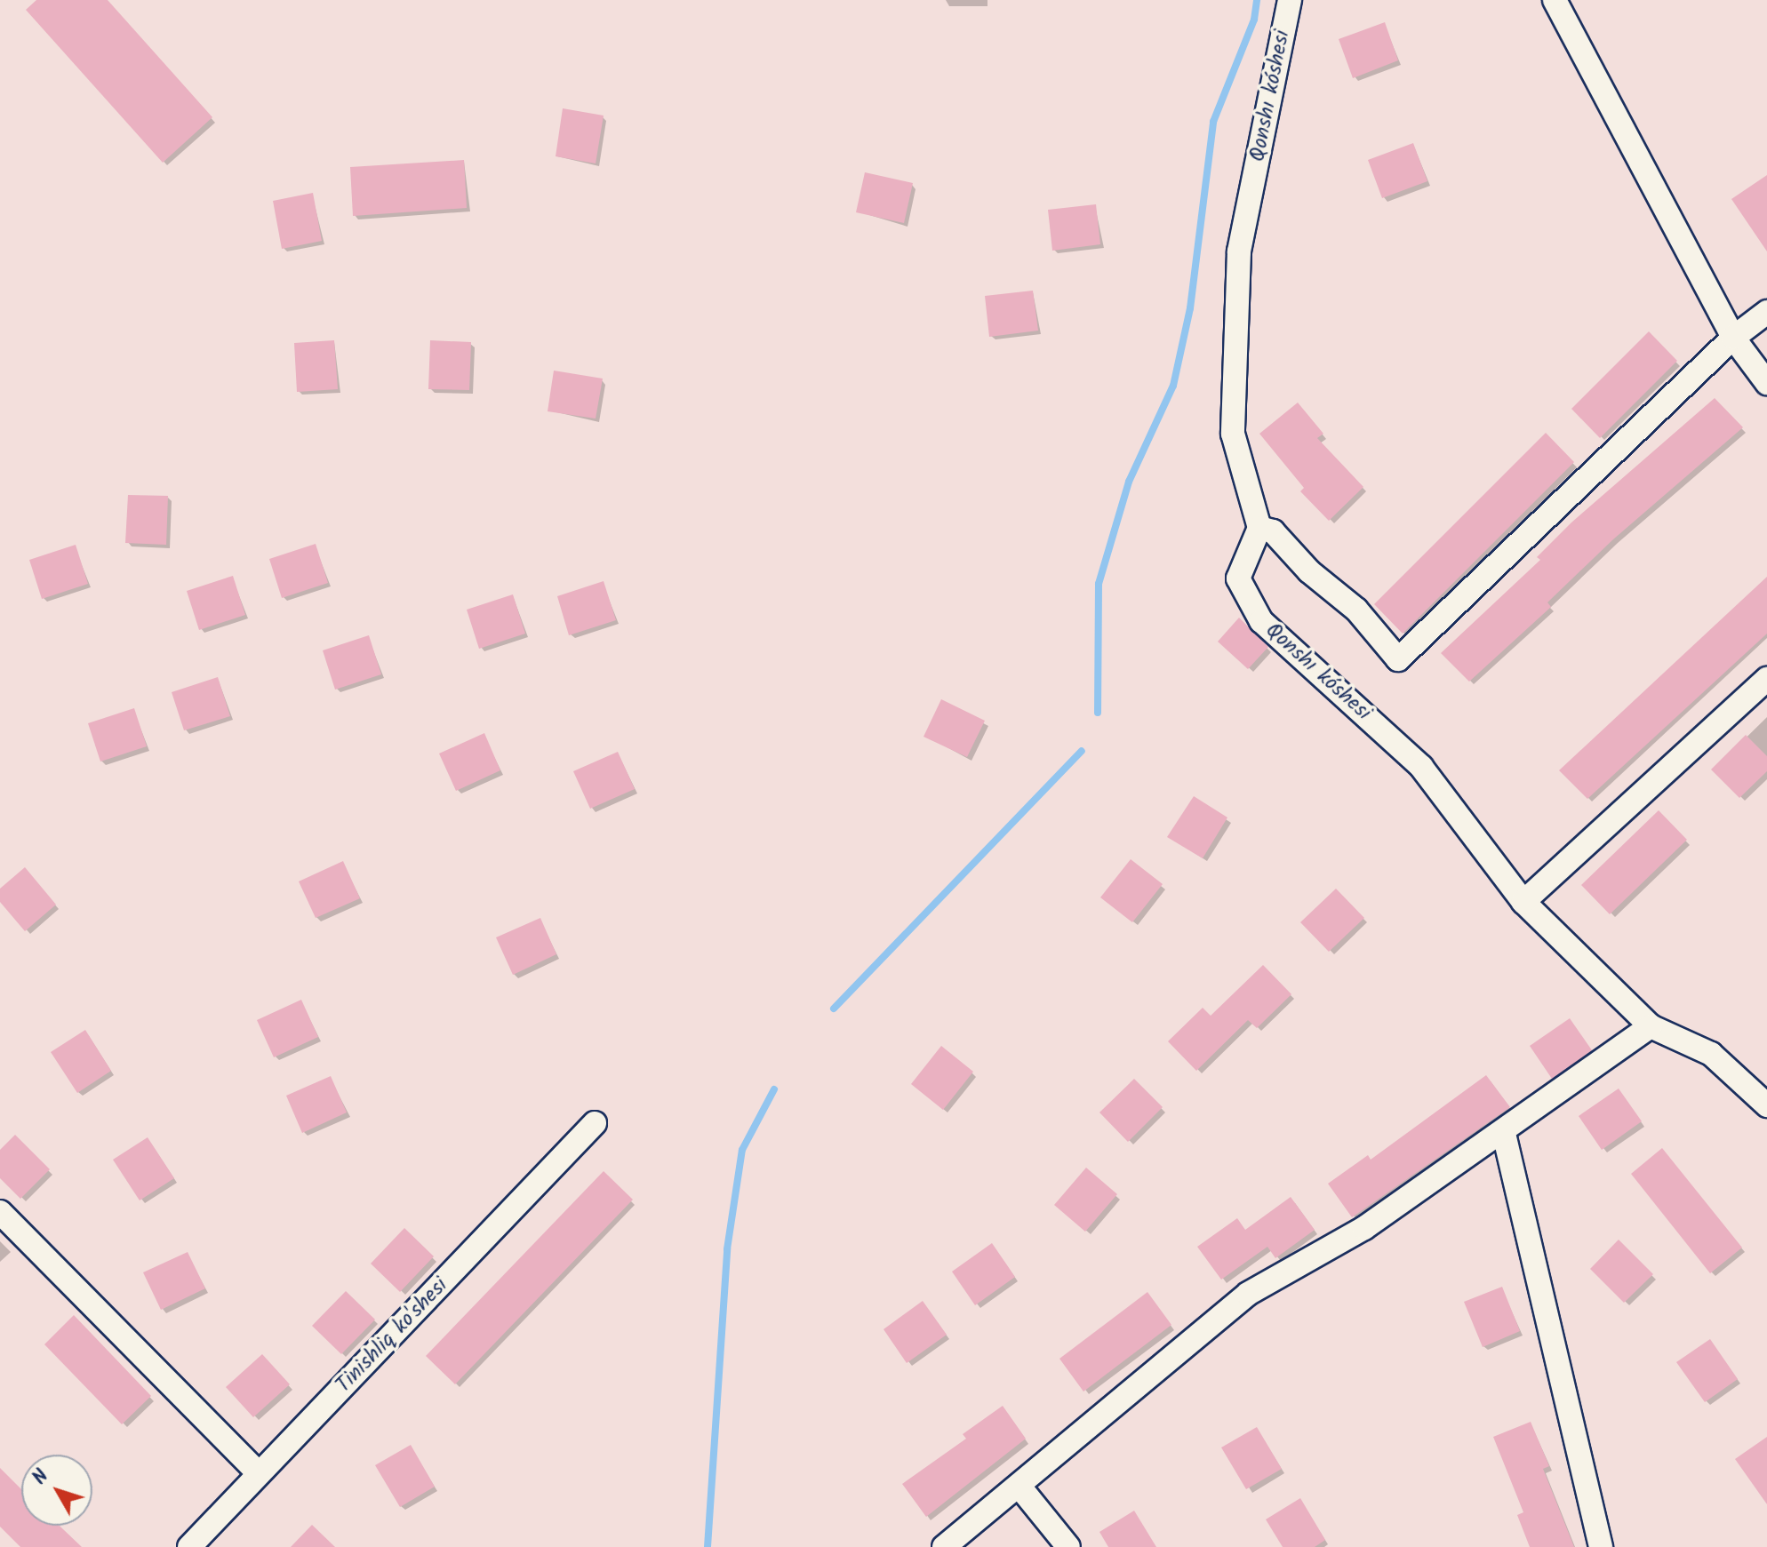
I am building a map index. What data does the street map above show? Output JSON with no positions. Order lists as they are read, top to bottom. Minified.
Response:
{"streets":{"street":["Qonshı kóshesi","Tinishliq ko'shesi"]},"north":"top left"}
